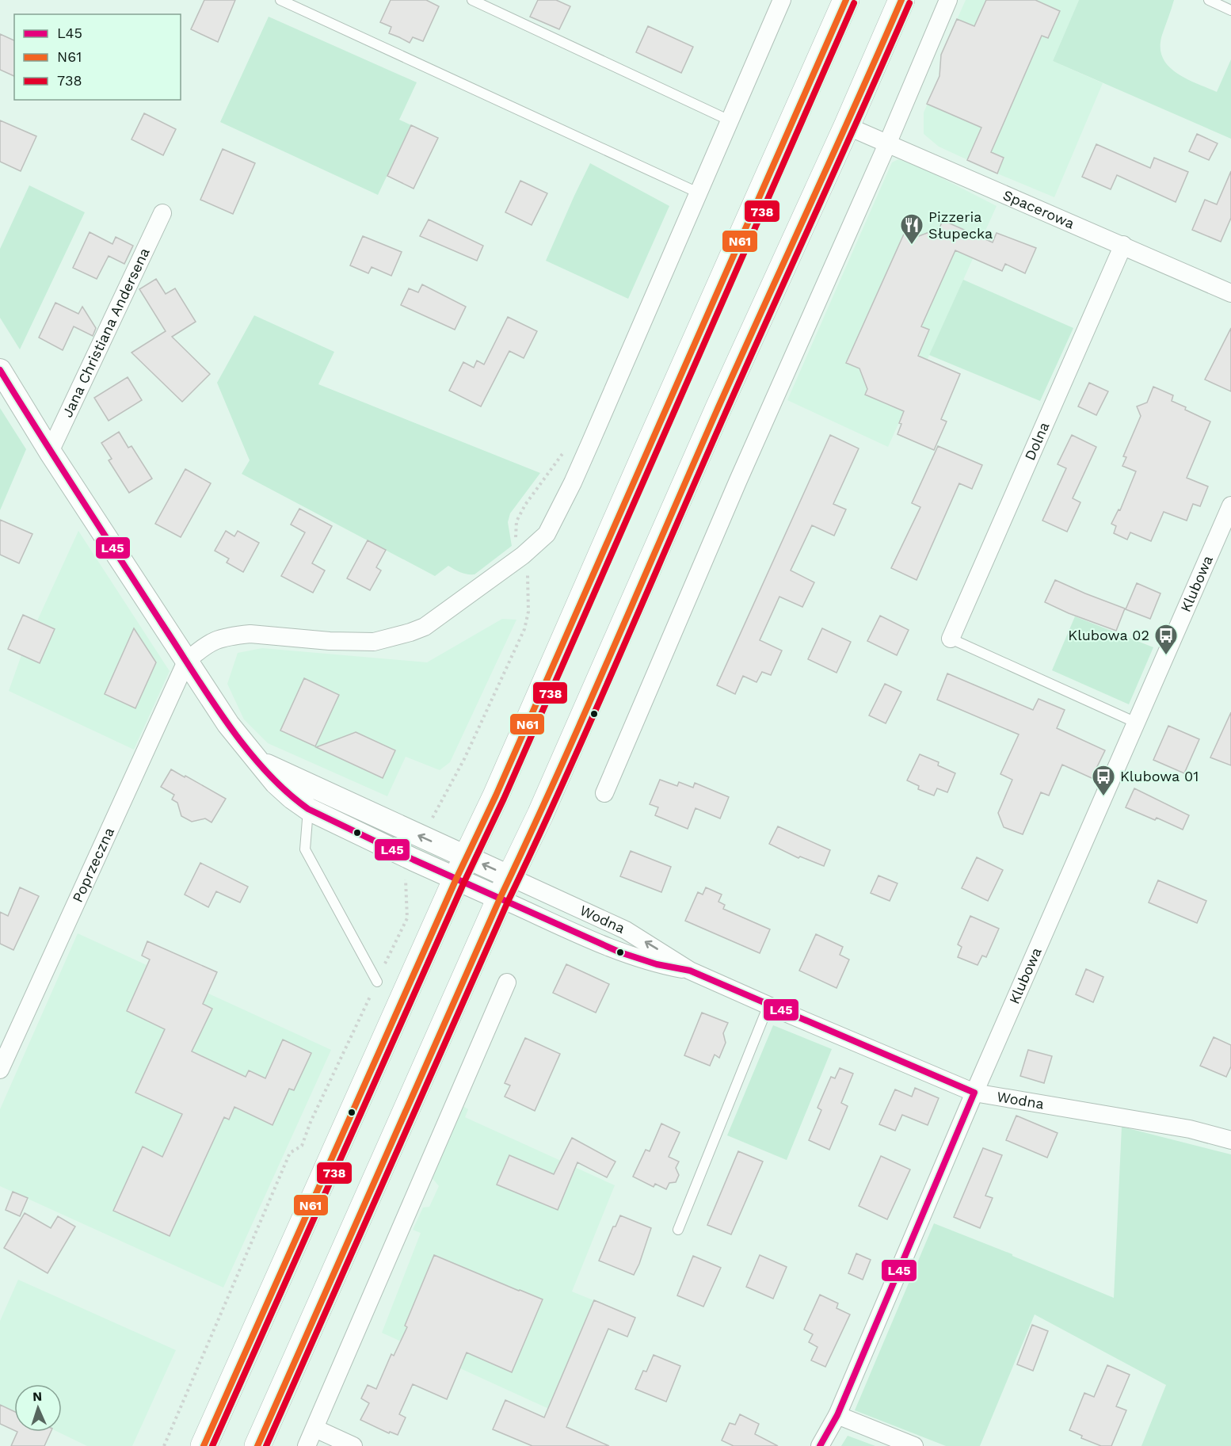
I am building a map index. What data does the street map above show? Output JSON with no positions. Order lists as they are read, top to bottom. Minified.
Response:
{"streets":{"street":["Spacerowa","Jana Christiana Andersena","Dolna","Klubowa","Poprzeczna","Wodna"]},"crossings":[["Spacerowa","Dolna"],["Klubowa","Wodna"]],"places":{"restaurant":["Pizzeria Słupecka"],"bus stop":["Klubowa 02","Klubowa 01"]},"lines":["transit line N61","transit line 738","transit line L45"],"legend":["L45","N61","738"],"north":"top"}
